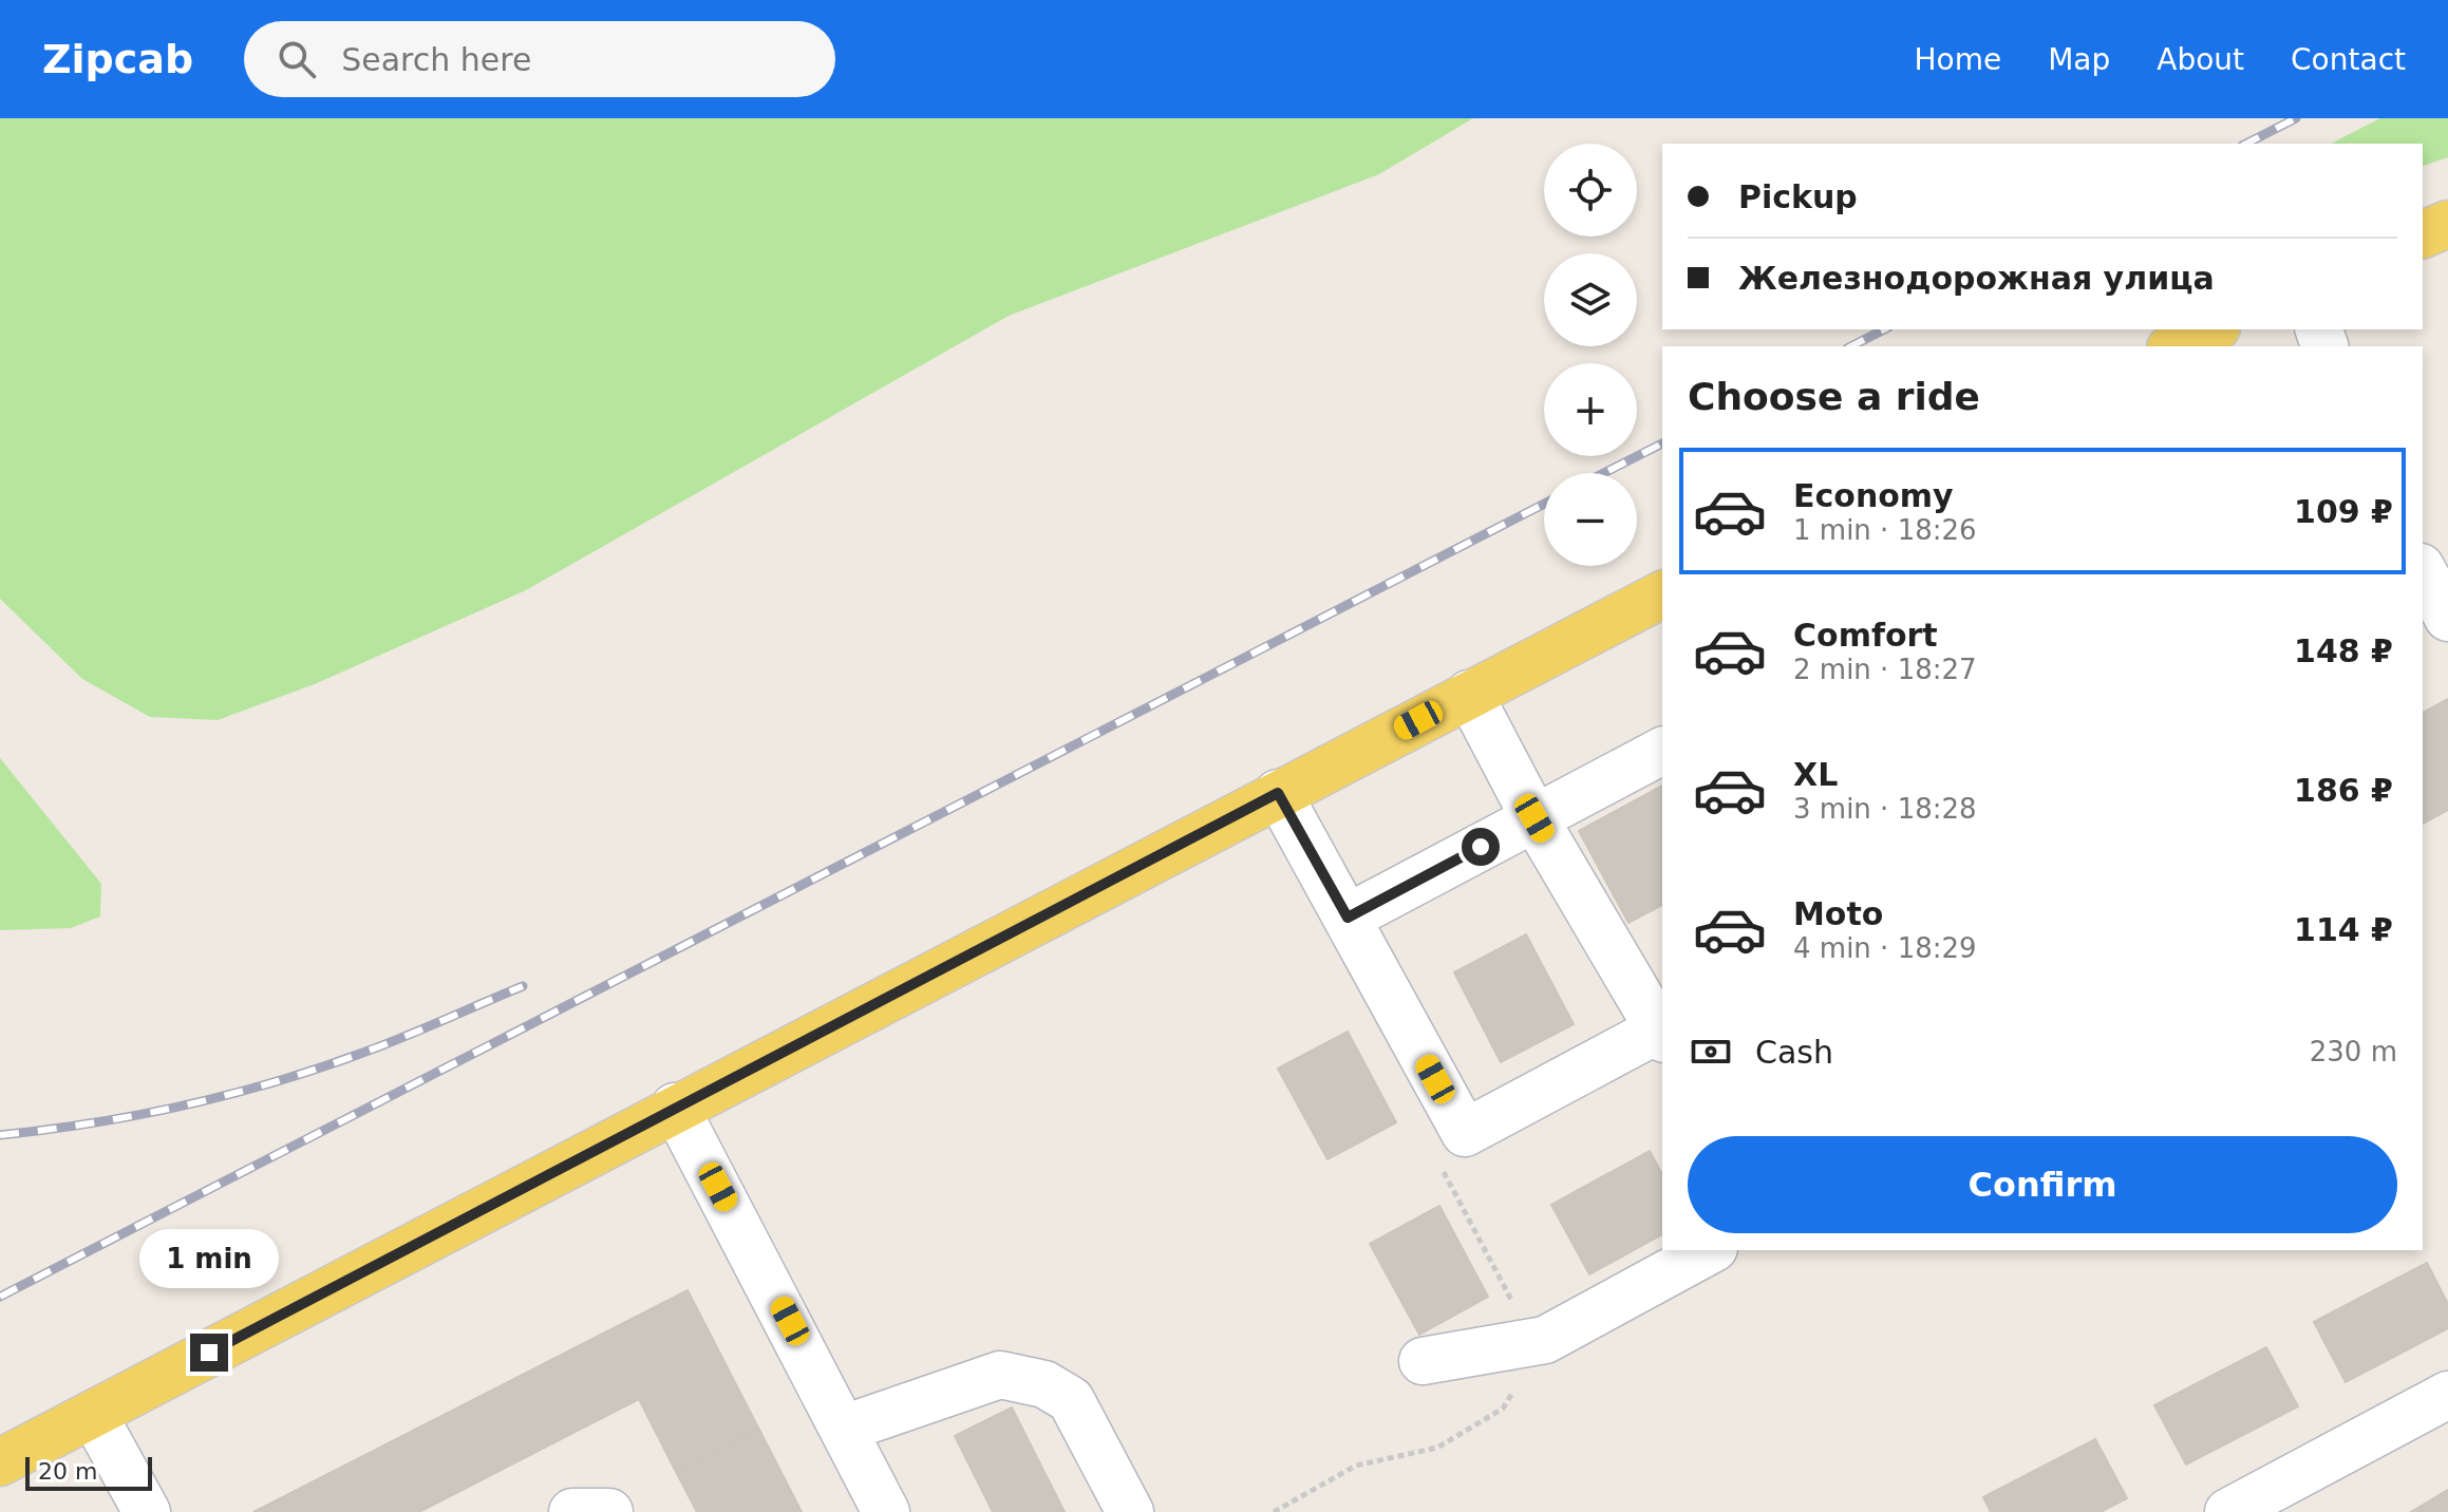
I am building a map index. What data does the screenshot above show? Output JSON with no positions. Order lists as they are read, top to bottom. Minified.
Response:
{"scale_bar":"20 m","page":{"header":"Zipcab","search":"Search here","nav":["Home","Map","About","Contact"],"map_buttons":["+","−"],"banner":["Pickup","Железнодорожная улица"],"heading":"Choose a ride","list":[{"name":"Economy","note":"1 min · 18:26","value":"109 ₽"},{"name":"Comfort","note":"2 min · 18:27","value":"148 ₽"},{"name":"XL","note":"3 min · 18:28","value":"186 ₽"},{"name":"Moto","note":"4 min · 18:29","value":"114 ₽"}],"pay":["Cash","230 m"],"buttons":"Confirm","bubble":"1 min","scale":"20 m"}}
